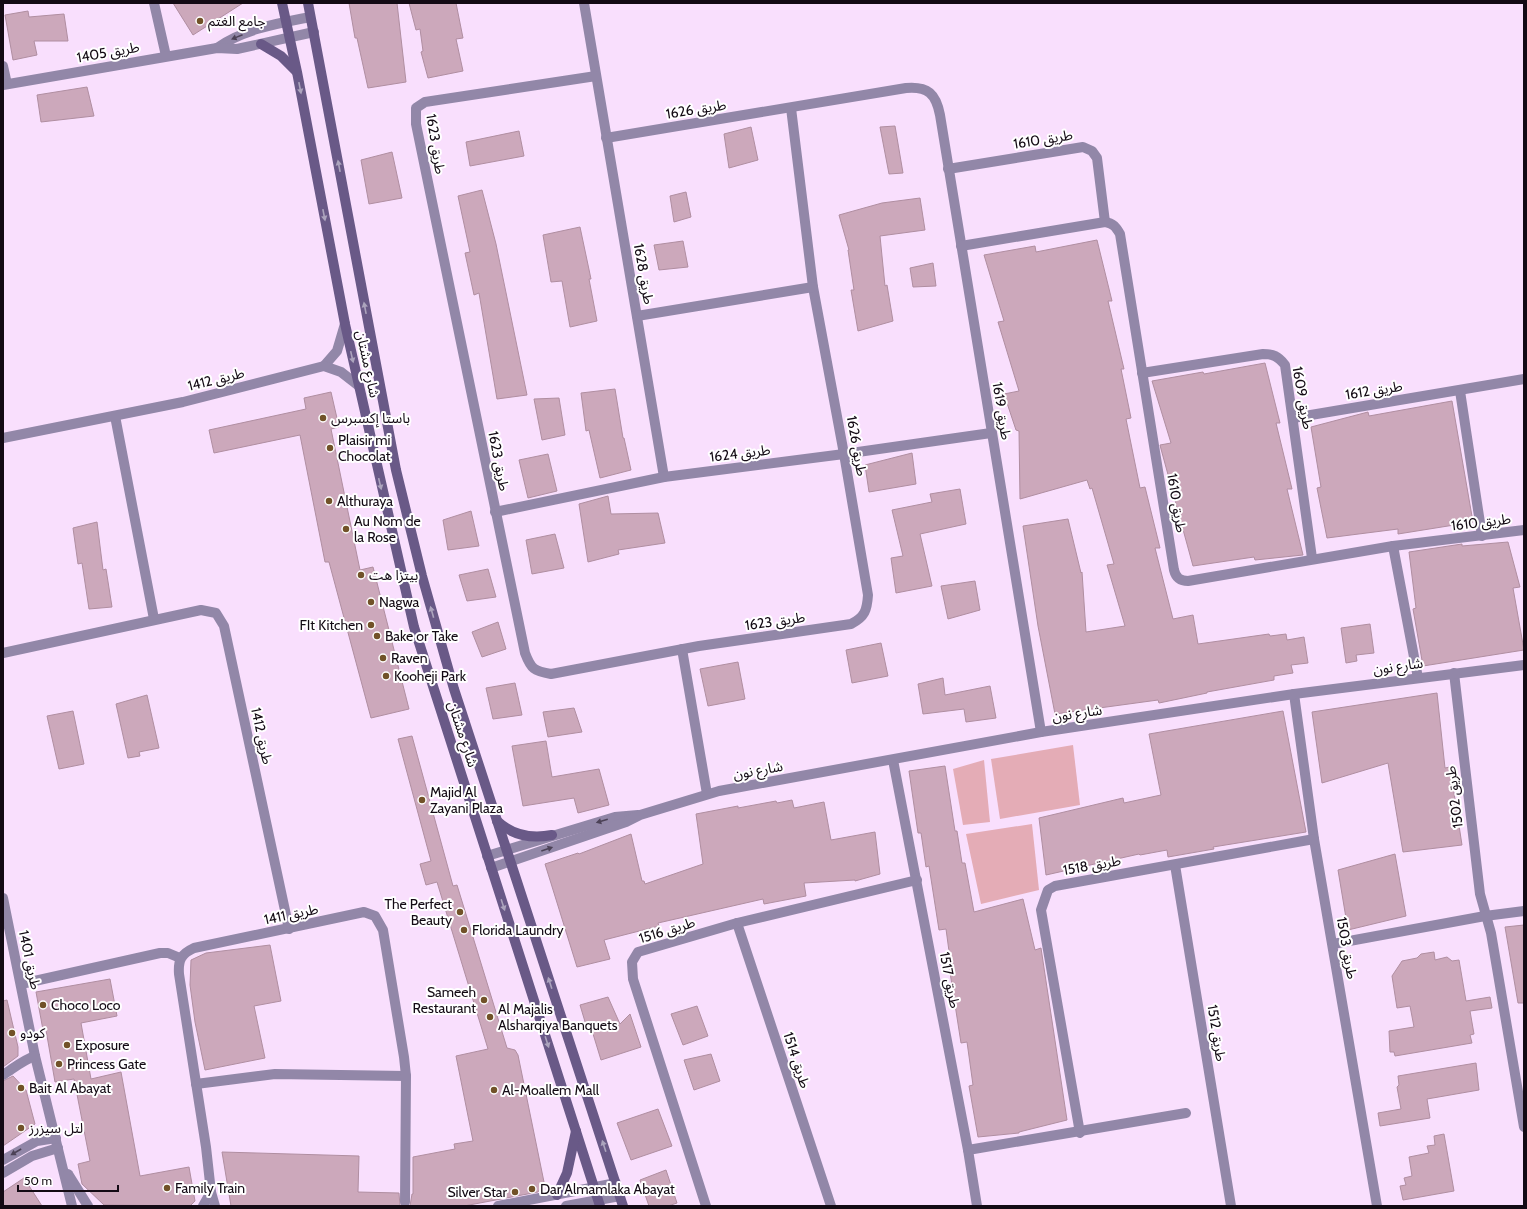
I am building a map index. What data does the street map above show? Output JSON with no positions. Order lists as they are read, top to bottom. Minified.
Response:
{"streets":{"street":["طريق 1405","طريق 1626","طريق 1610","طريق 1623","طريق 1628","شارع مشتان","طريق 1412","طريق 1612","طريق 1609","طريق 1619","طريق 1624","شارع نون","طريق 1502","طريق 1518","طريق 1411","طريق 1516","طريق 1503","طريق 1401","طريق 1517","طريق 1512","طريق 1514"]},"crossings":[["طريق 1405","شارع مشتان"],["طريق 1626","طريق 1623"],["طريق 1626","طريق 1628"],["طريق 1626","طريق 1619"],["طريق 1626","طريق 1624"],["طريق 1610","طريق 1609"],["طريق 1610","طريق 1619"],["طريق 1623","طريق 1628"],["طريق 1623","طريق 1624"],["طريق 1628","طريق 1624"],["شارع مشتان","شارع نون"],["طريق 1412","طريق 1411"],["طريق 1612","طريق 1609"],["طريق 1619","طريق 1624"],["طريق 1619","شارع نون"],["شارع نون","طريق 1502"],["شارع نون","طريق 1503"],["شارع نون","طريق 1517"],["طريق 1518","طريق 1503"],["طريق 1518","طريق 1512"],["طريق 1516","طريق 1517"],["طريق 1516","طريق 1514"]],"places":["جامع الغتم","باستا إكسبرس","Plaisir mi Chocolat","Althuraya","Au Nom de la Rose","بيتزا هت","Nagwa","FIt Kitchen","Bake or Take","Raven","Kooheji Park","Majid Al Zayani Plaza","The Perfect Beauty","Florida Laundry","Sameeh Restaurant","Choco Loco","Al Majalis Alsharqiya Banquets","كودو","Exposure","Princess Gate","Bait Al Abayat","Al-Moallem Mall","لتل سيزرز","Family Train","Dar Almamlaka Abayat","Silver Star"],"scale_bar":"50 m"}
